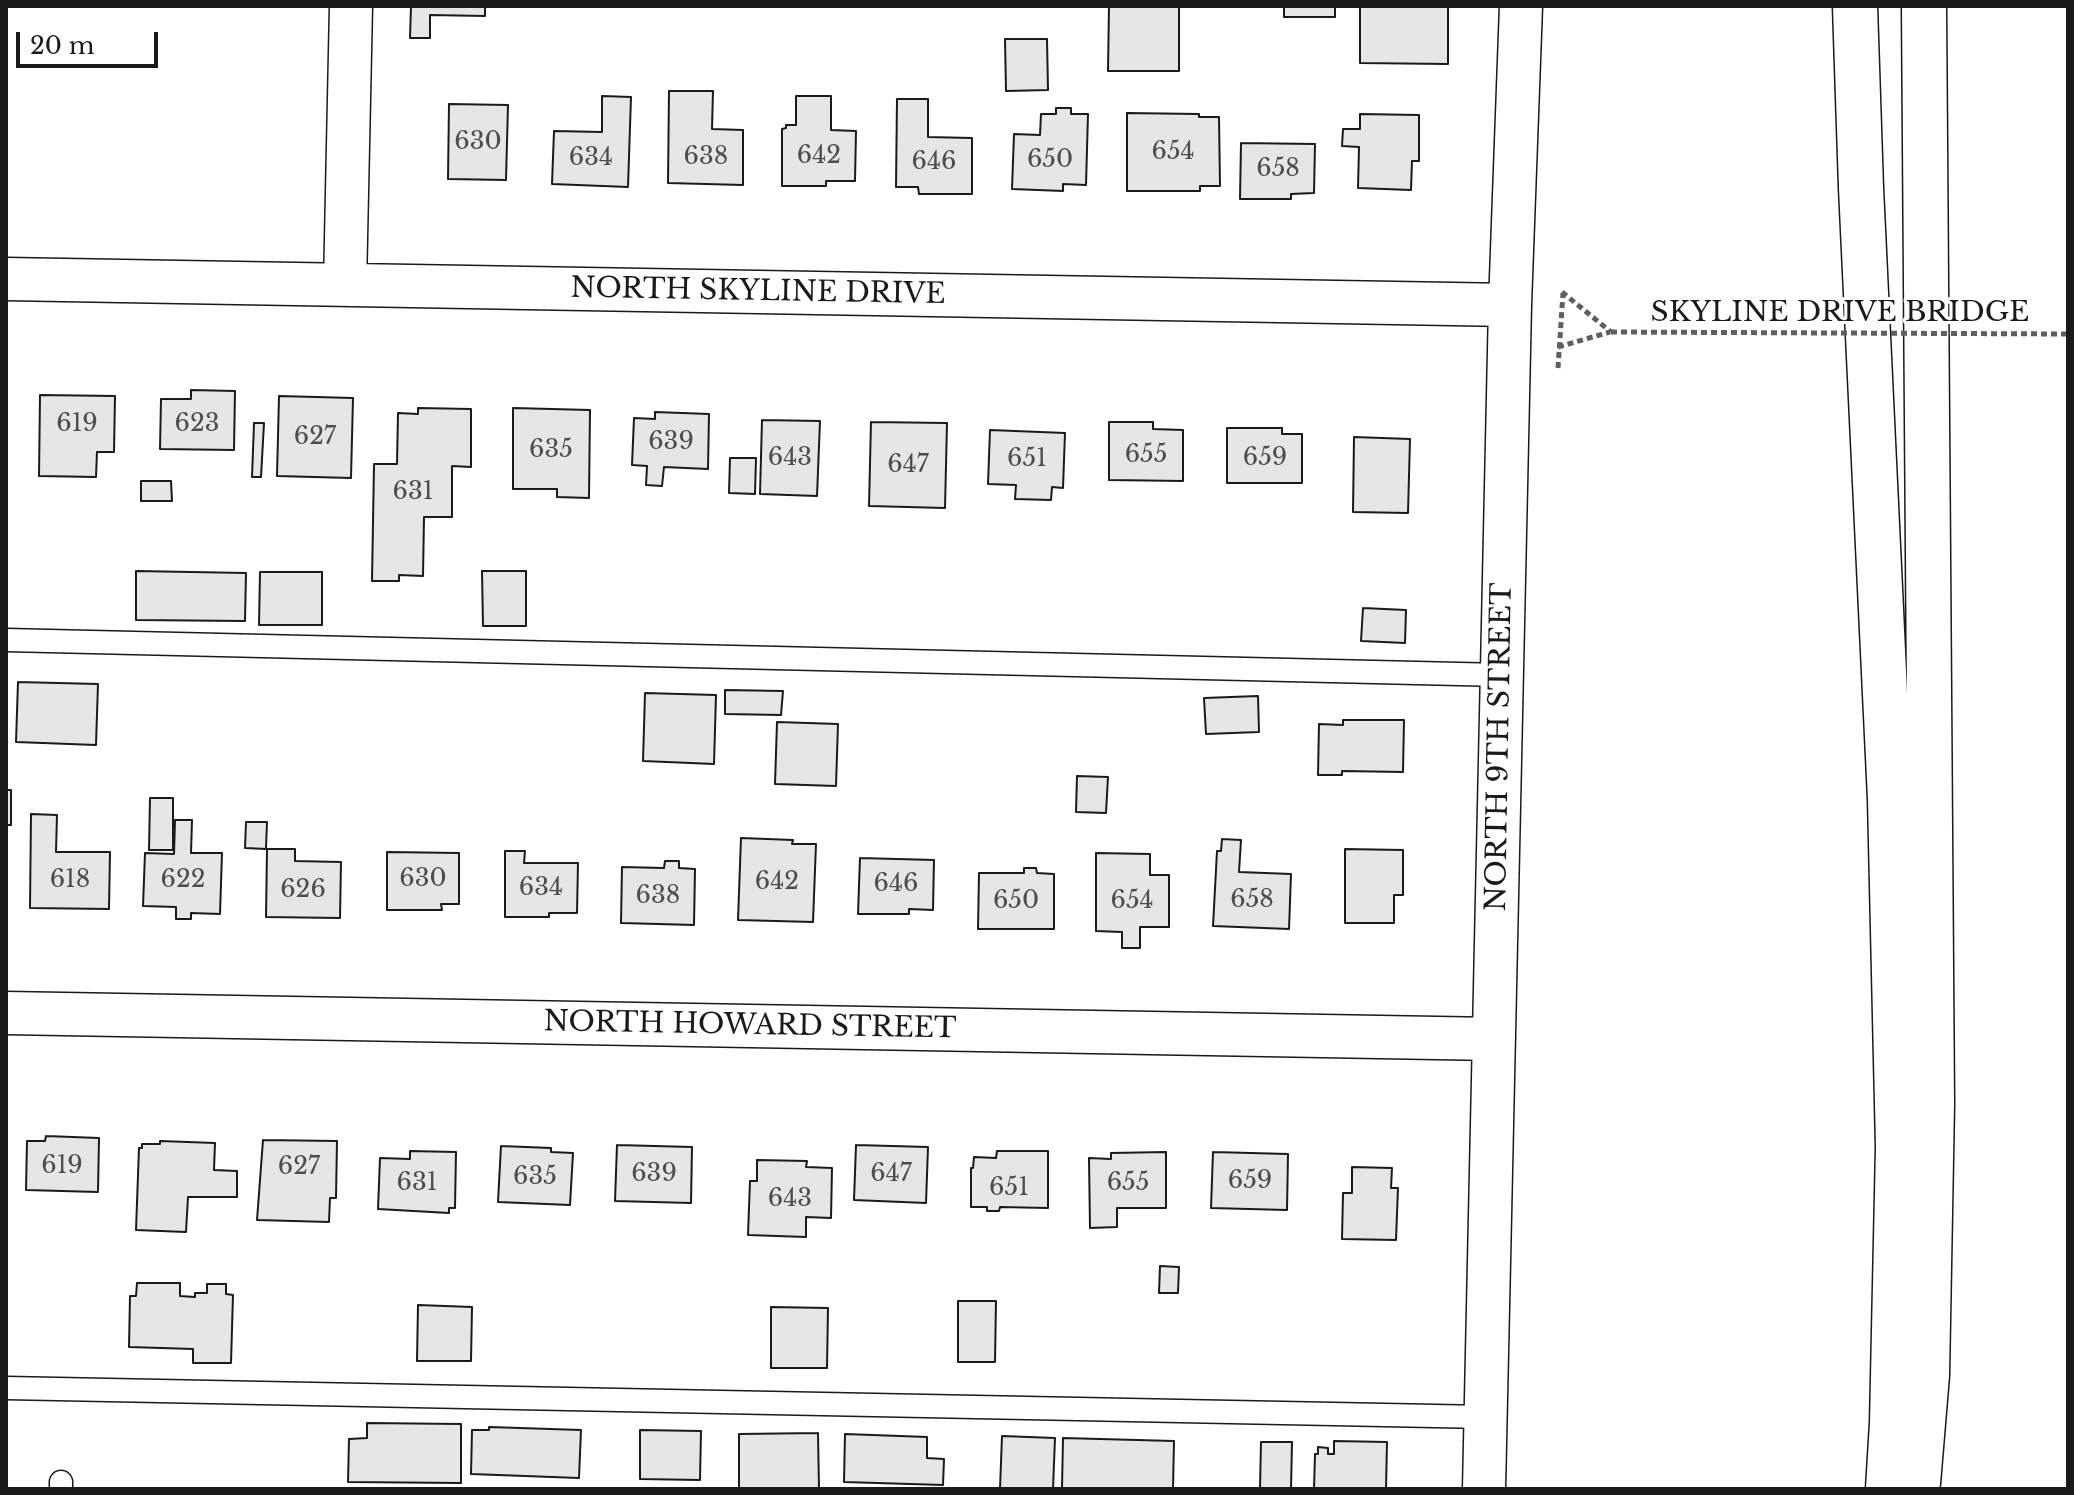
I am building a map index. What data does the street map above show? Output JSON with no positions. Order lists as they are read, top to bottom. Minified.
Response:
{"streets":{"street":["NORTH SKYLINE DRIVE","NORTH 9TH STREET","NORTH HOWARD STREET"],"path":["SKYLINE DRIVE BRIDGE"]},"crossings":[["NORTH SKYLINE DRIVE","NORTH 9TH STREET"],["NORTH 9TH STREET","NORTH HOWARD STREET"]],"house_numbers":["630","654","642","638","634","650","646","658","619","623","627","639","635","655","643","659","651","647","631","630","618","622","642","646","634","626","638","658","650","654","619","627","639","647","635","659","631","655","651","643"],"scale_bar":"20 m"}
